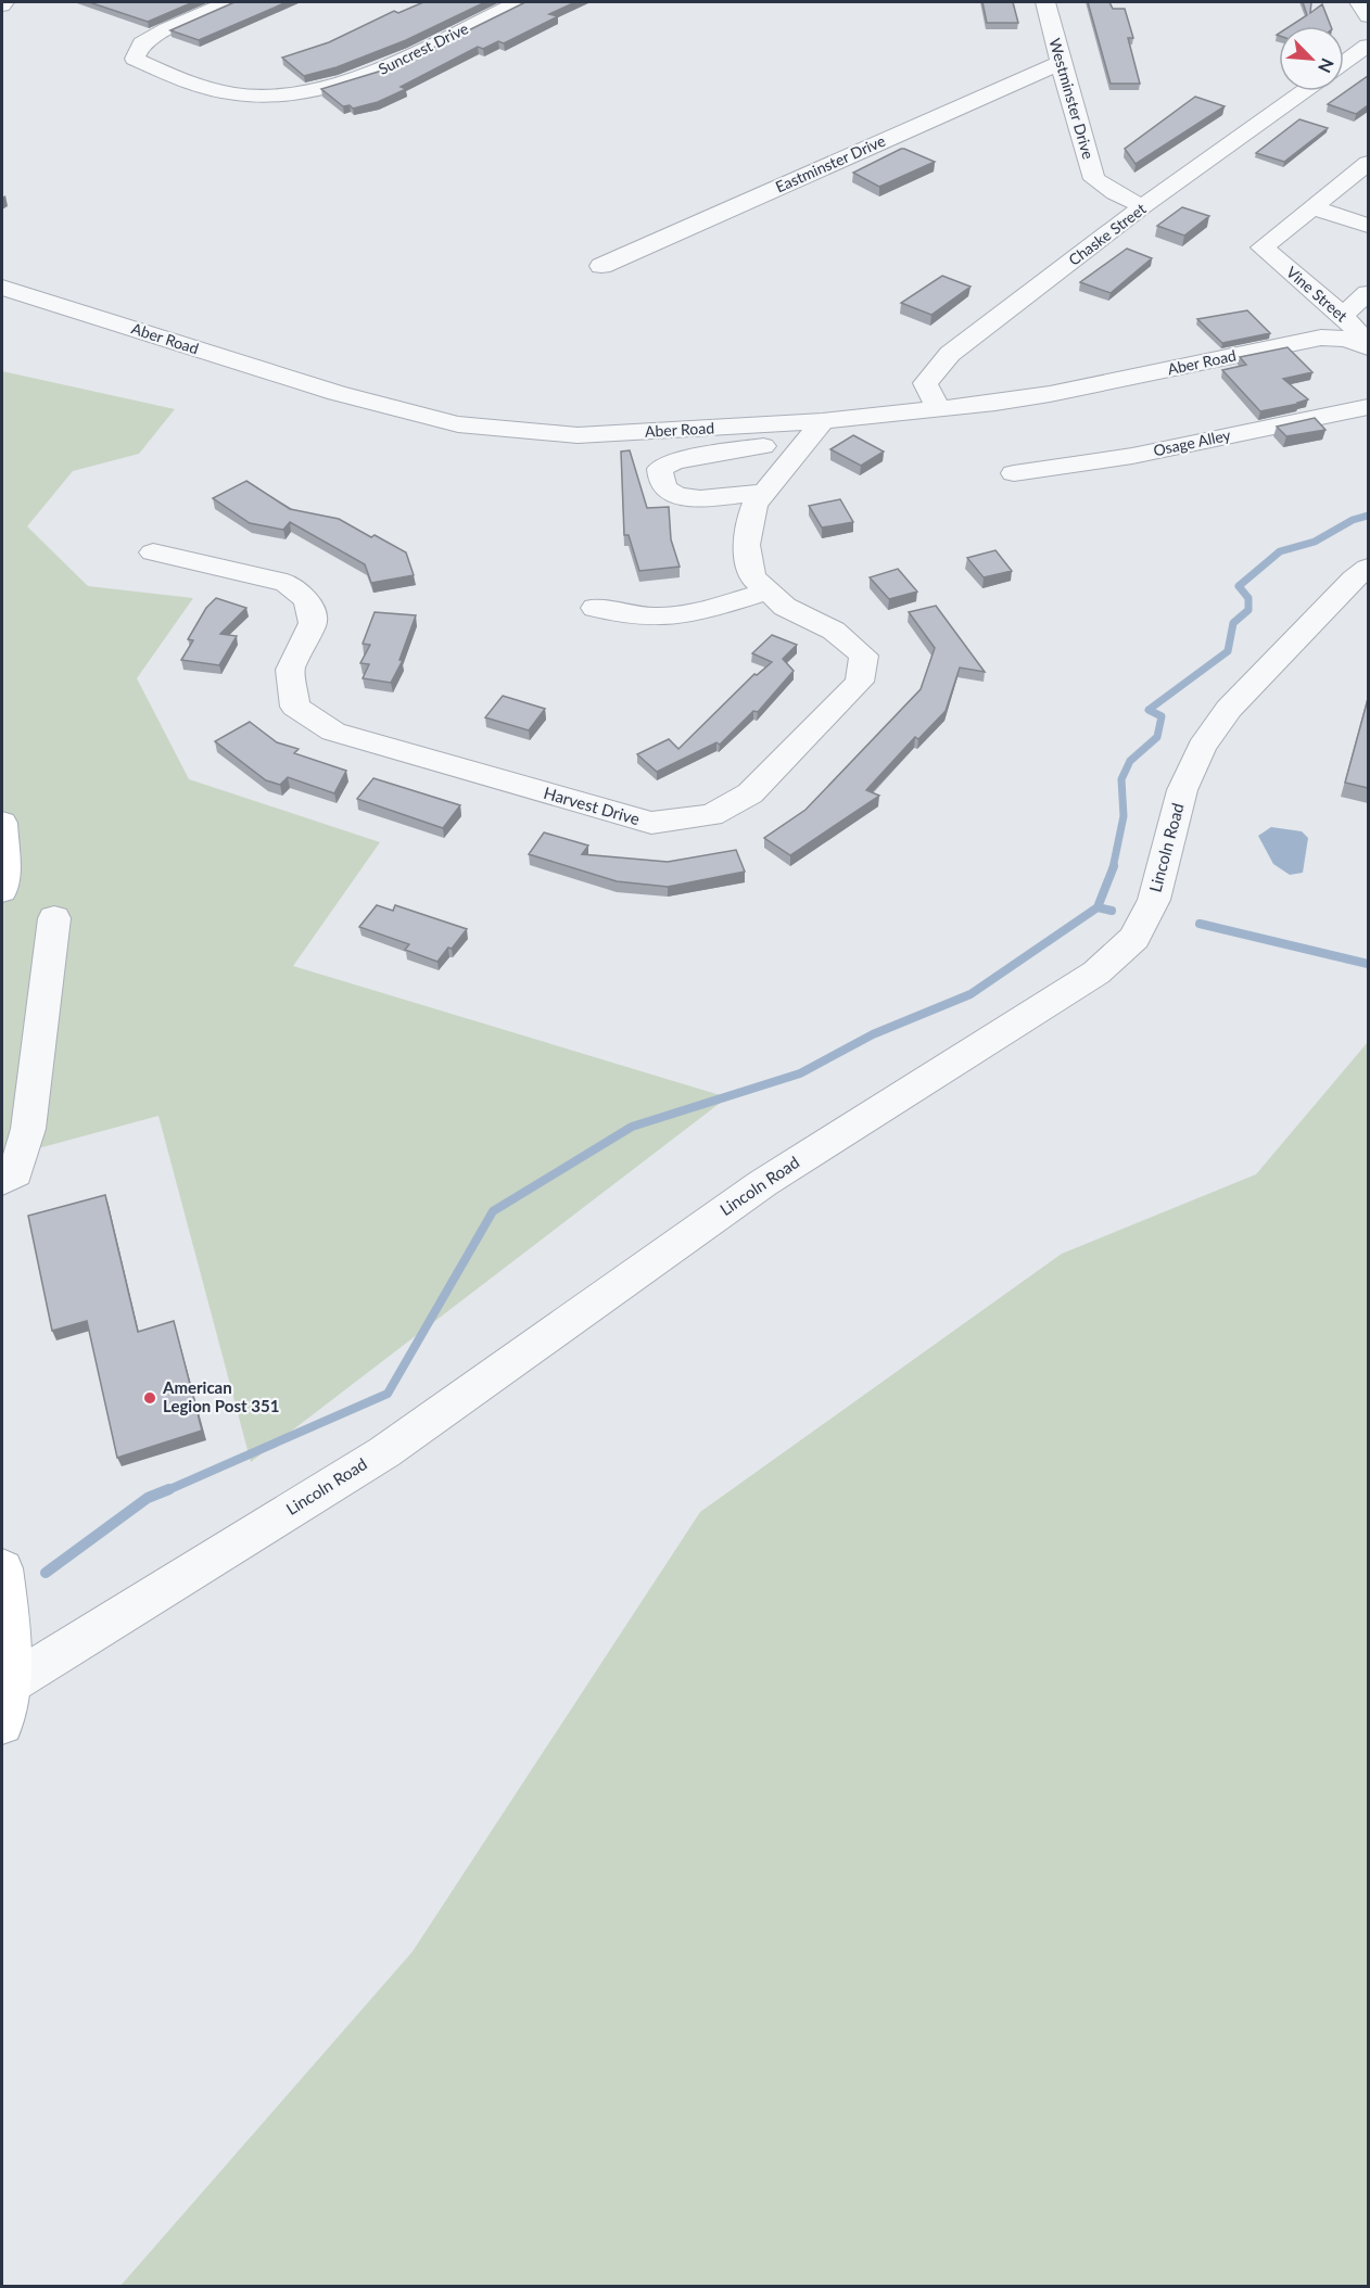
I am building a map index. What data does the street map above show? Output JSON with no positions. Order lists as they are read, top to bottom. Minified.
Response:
{"streets":{"street":["Suncrest Drive","Westminster Drive","Eastminster Drive","Chaske Street","Vine Street","Aber Road","Osage Alley","Harvest Drive","Lincoln Road"]},"crossings":[["Westminster Drive","Eastminster Drive"],["Westminster Drive","Chaske Street"],["Chaske Street","Aber Road"],["Vine Street","Aber Road"],["Aber Road","Harvest Drive"]],"places":["American Legion Post 351"],"north":"bottom right"}
